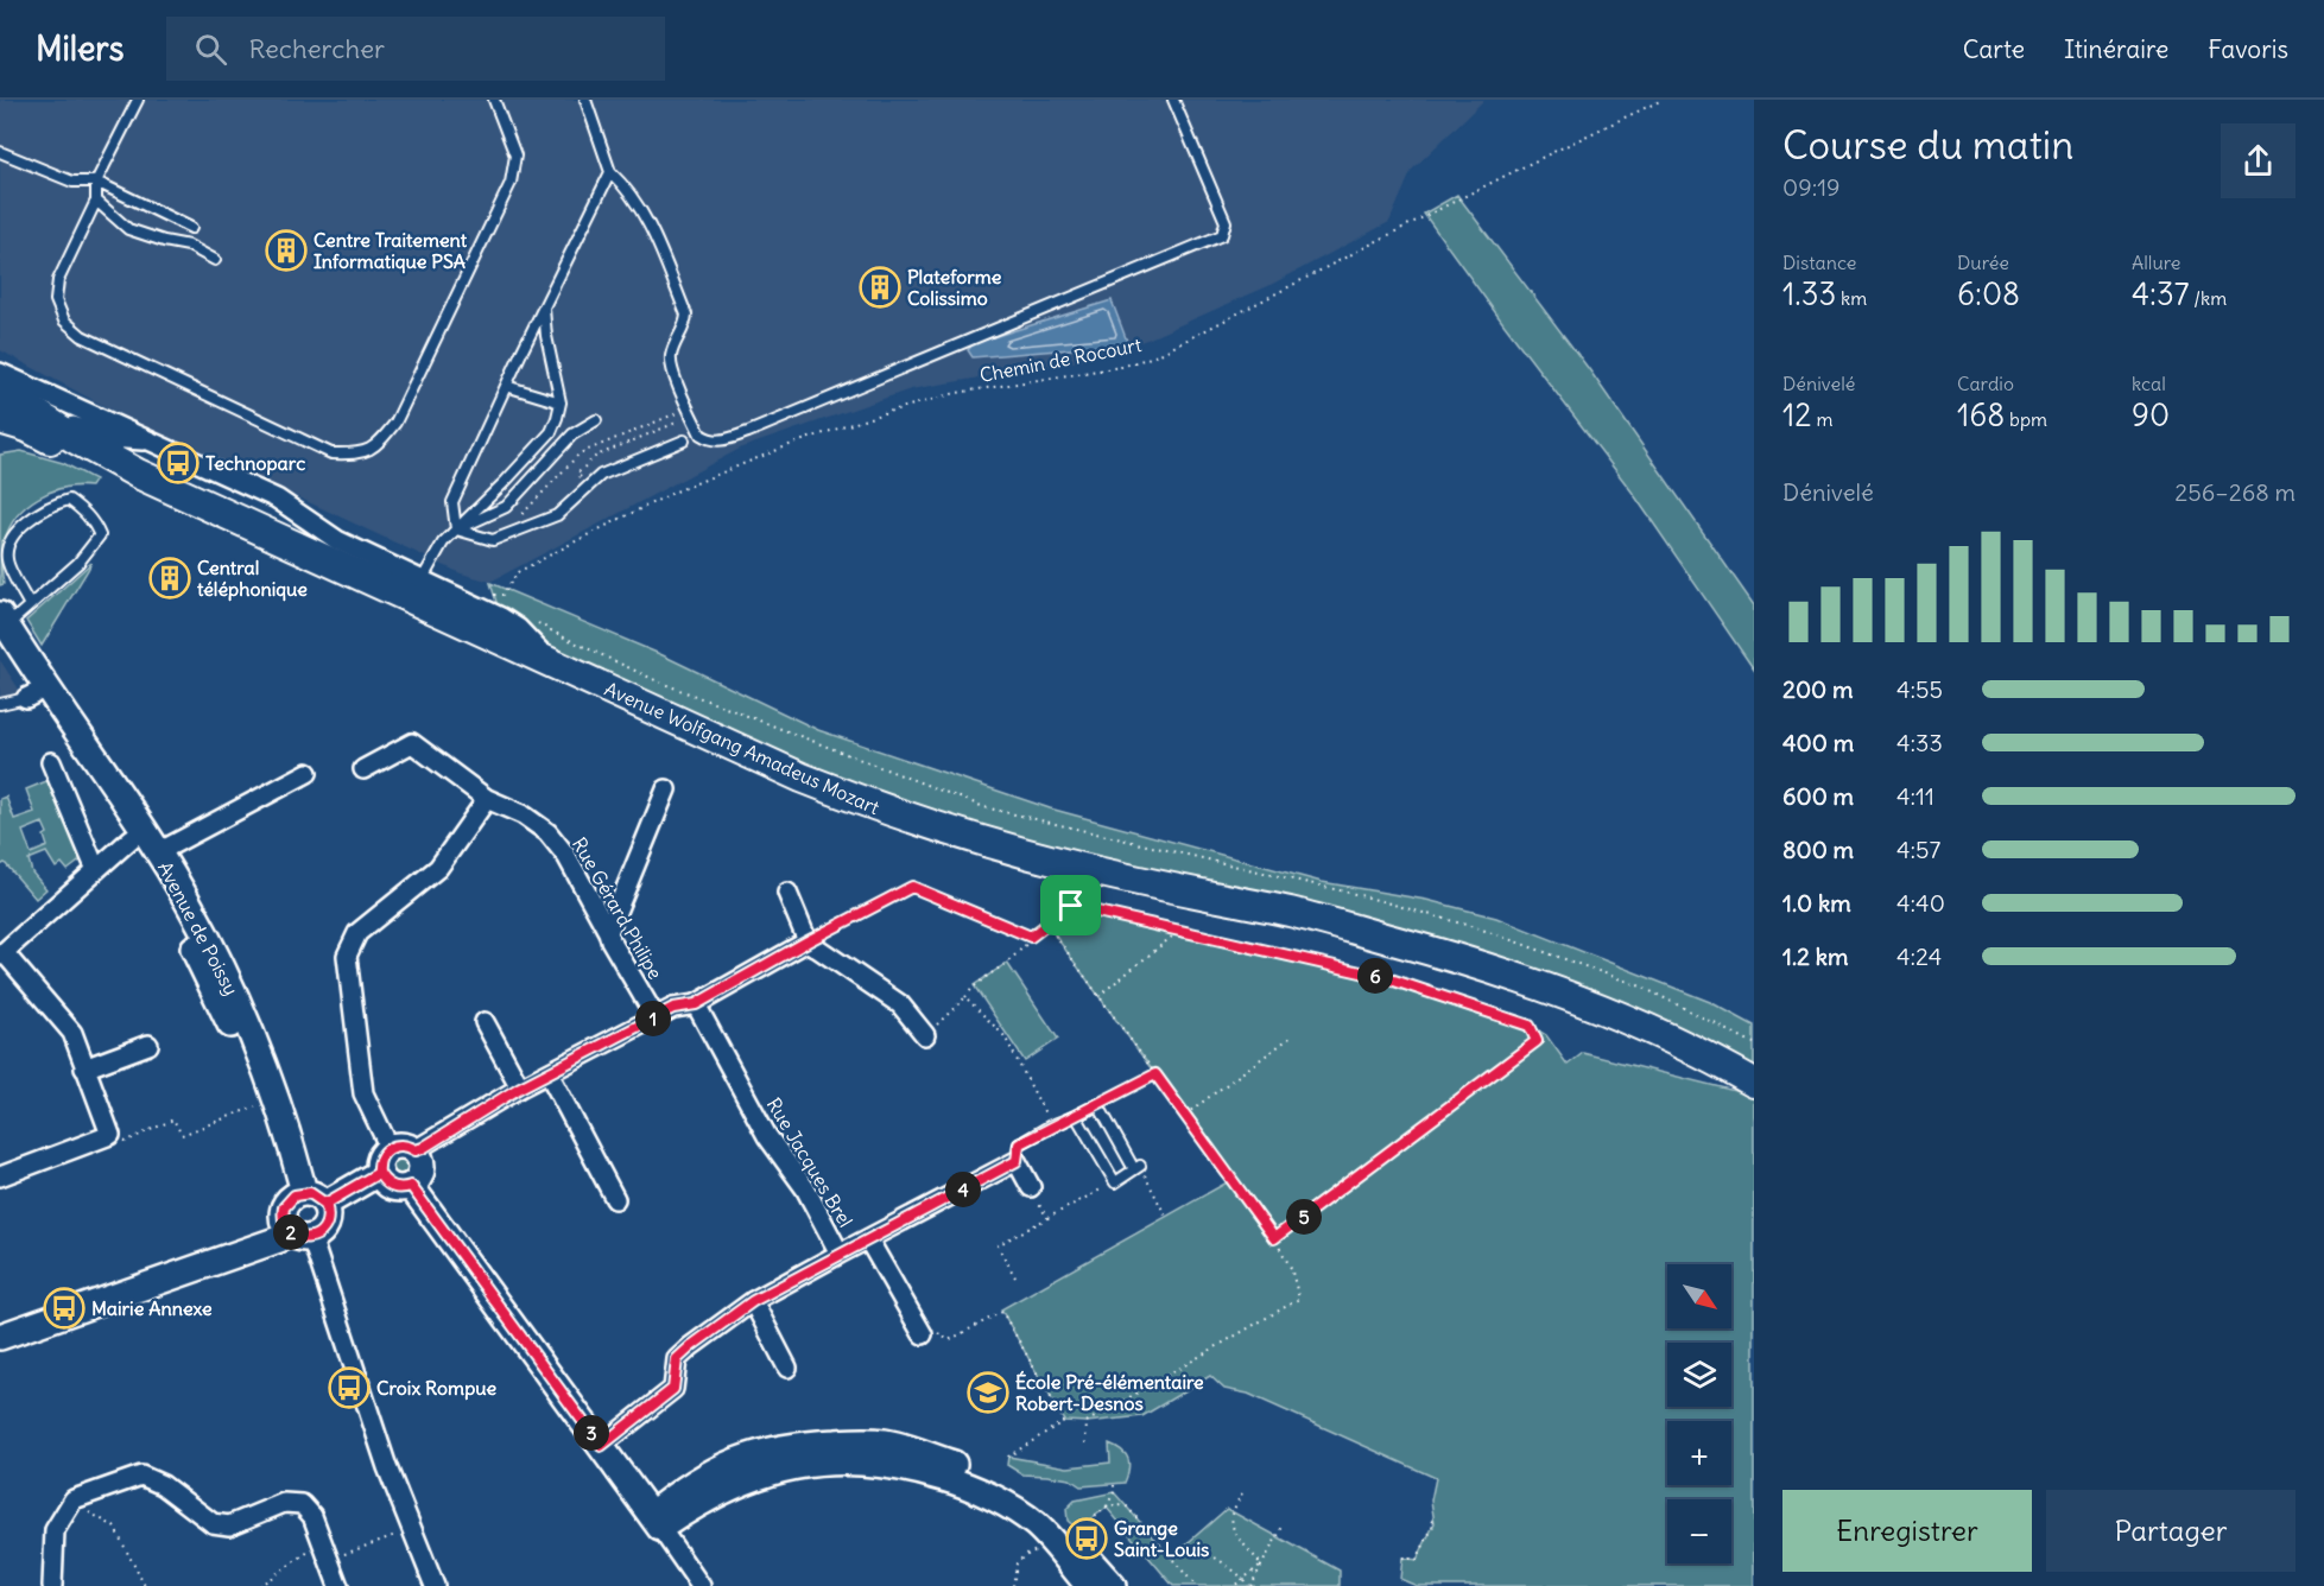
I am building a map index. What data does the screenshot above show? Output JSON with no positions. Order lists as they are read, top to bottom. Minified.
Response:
{"streets":{"main road":["Avenue Wolfgang Amadeus Mozart"],"street":["Rue Gérard Philipe","Avenue de Poissy","Rue Jacques Brel"],"path":["Chemin de Rocourt"]},"places":{"building":["Centre Traitement Informatique PSA","Plateforme Colissimo","Central téléphonique"],"bus stop":["Technoparc","Mairie Annexe","Croix Rompue","Grange Saint-Louis"],"school or university":["École Pré-élémentaire Robert-Desnos"]},"north":"bottom right","page":{"header":"Milers","search":"Rechercher","nav":["Carte","Itinéraire","Favoris"],"heading":["Course du matin","09:19"],"stats":[["Distance","1.33 km"],["Durée","6:08"],["Allure","4:37 /km"],["Dénivelé","12 m"],["Cardio","168 bpm"],["kcal","90"]],"chart":["Dénivelé","256–268 m"],"list":[{"name":"200 m","note":"4:55"},{"name":"400 m","note":"4:33"},{"name":"600 m","note":"4:11"},{"name":"800 m","note":"4:57"},{"name":"1.0 km","note":"4:40"},{"name":"1.2 km","note":"4:24"}],"pins":["6","1","4","5","2","3"],"map_buttons":["+","−"],"buttons":["Enregistrer","Partager"]}}
